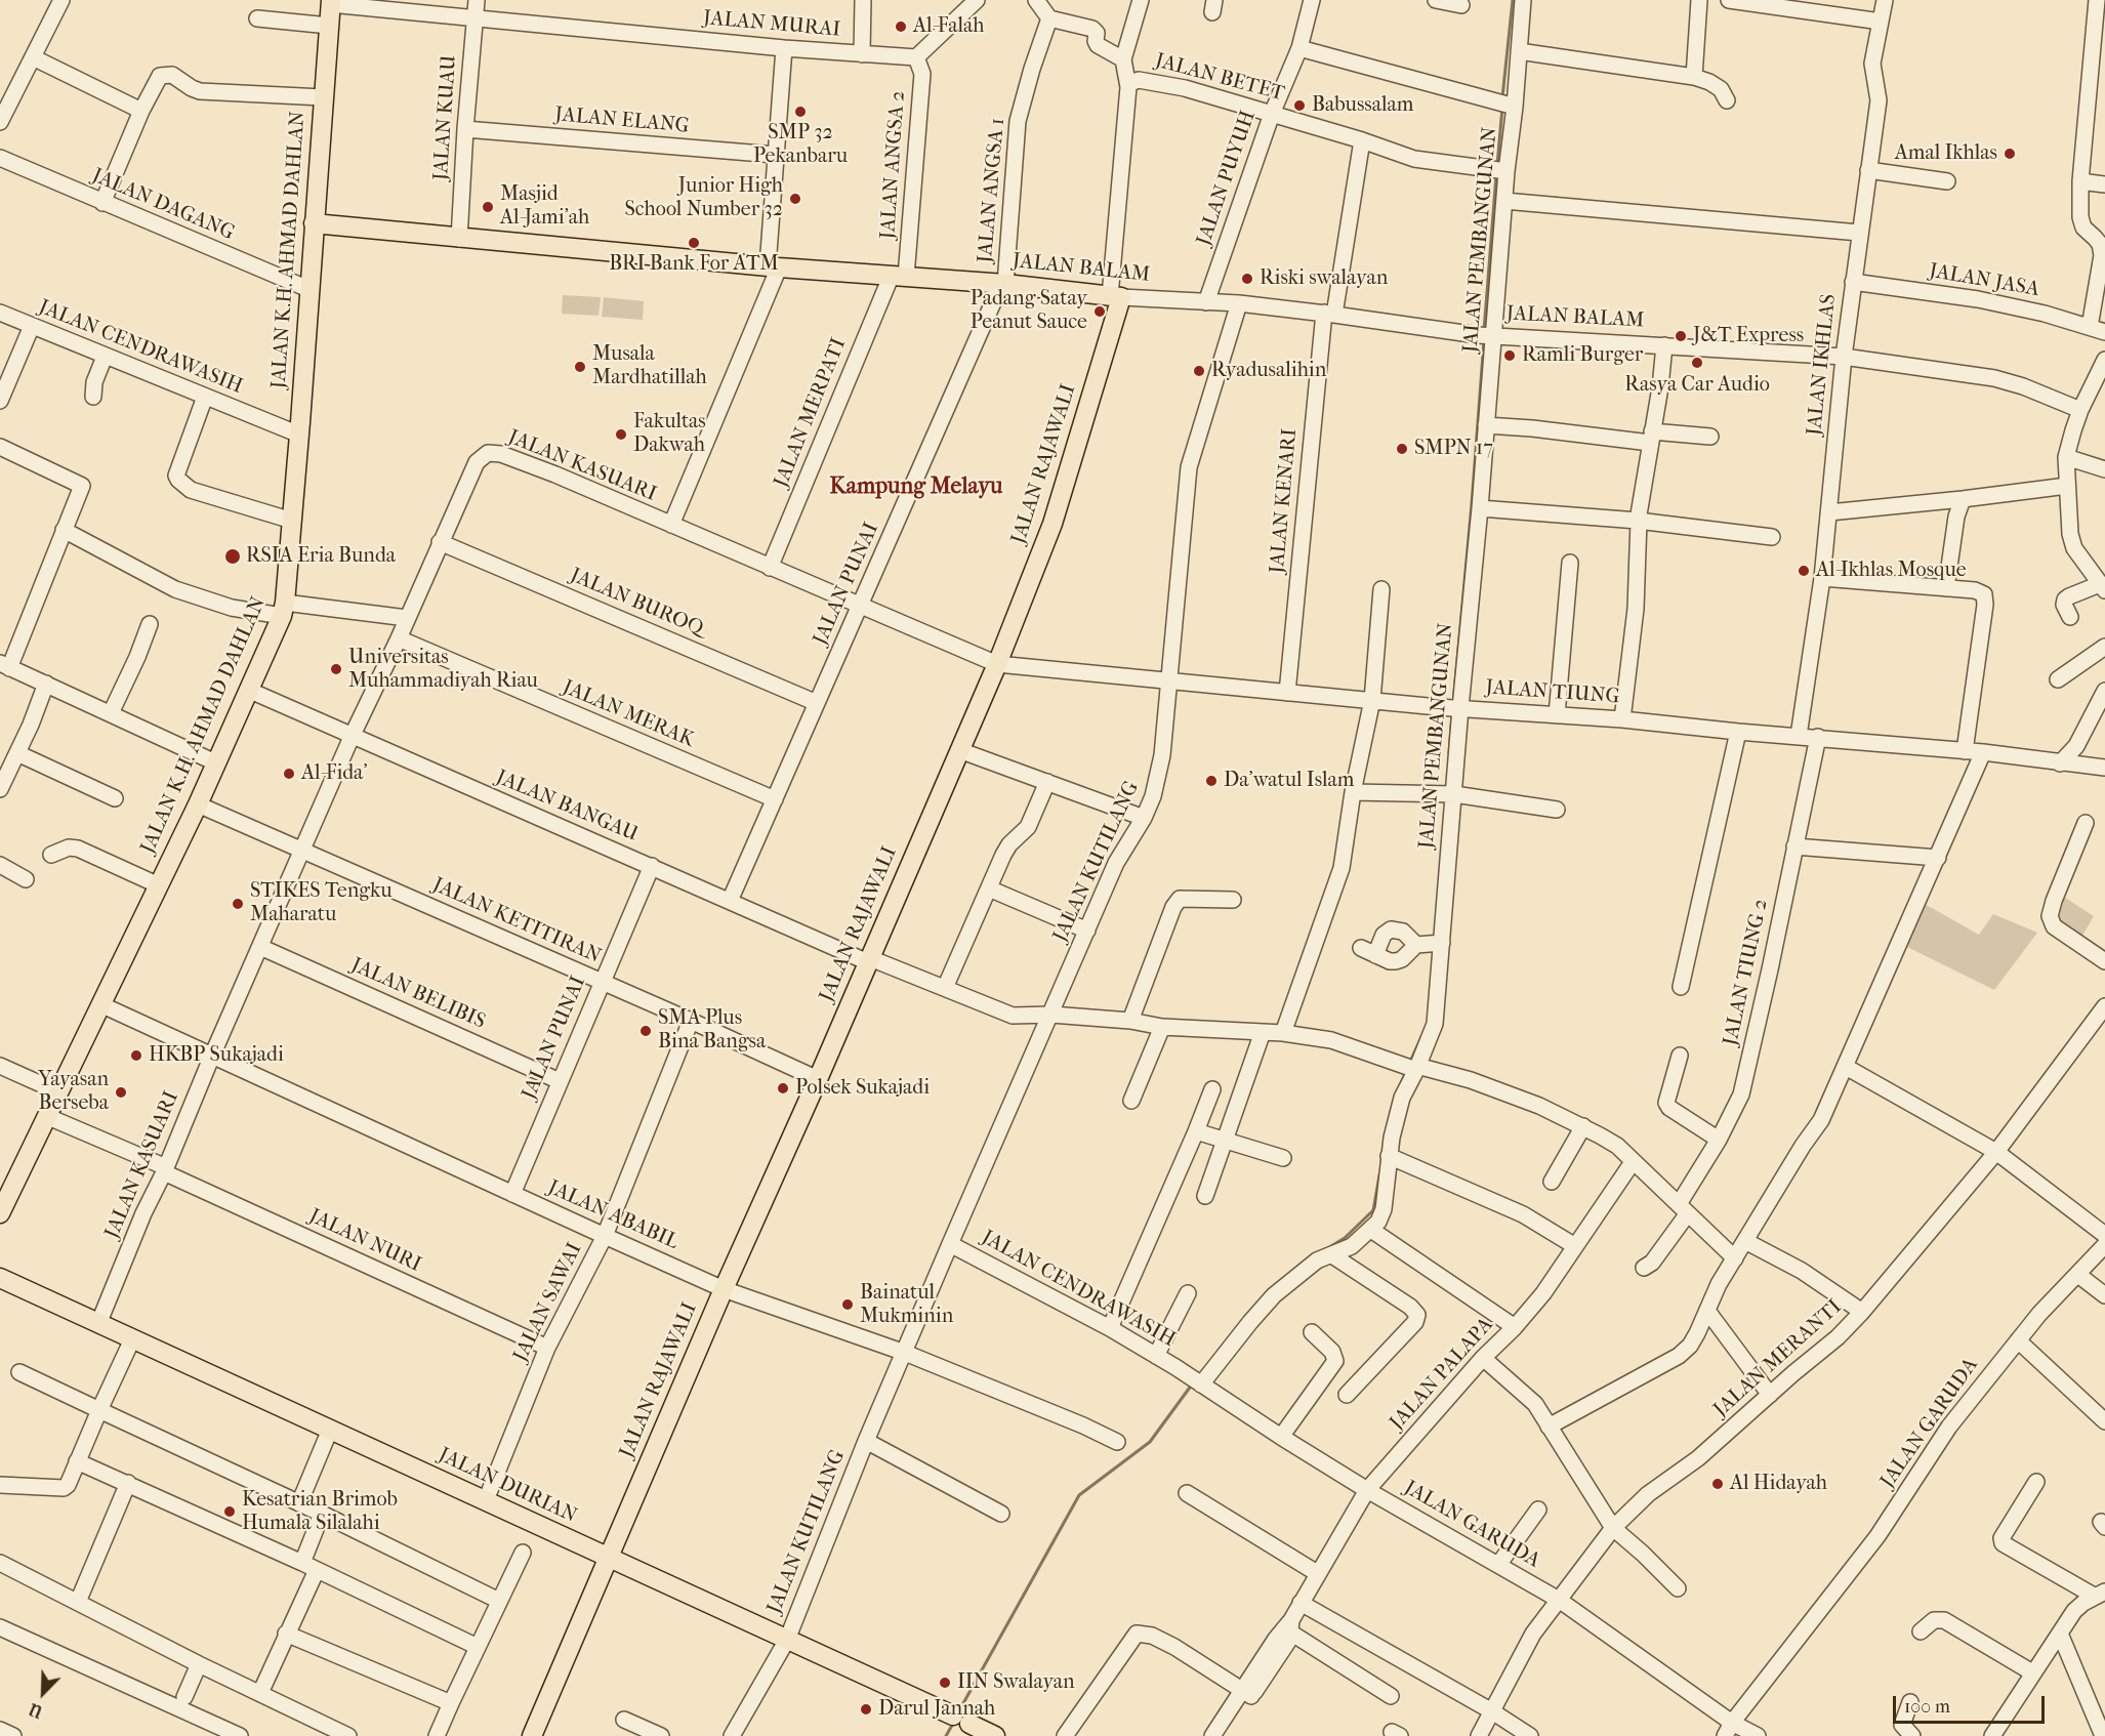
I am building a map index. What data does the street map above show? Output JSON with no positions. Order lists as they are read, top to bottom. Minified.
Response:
{"streets":{"main road":["JALAN K.H. AHMAD DAHLAN","JALAN BALAM","JALAN RAJAWALI","JALAN DURIAN"],"street":["JALAN MURAI","JALAN BETET","JALAN KUAU","JALAN ELANG","JALAN ANGSA 2","JALAN PUYUH","JALAN ANGSA 1","JALAN DAGANG","JALAN PEMBANGUNAN","JALAN JASA","JALAN CENDRAWASIH","JALAN IKHLAS","JALAN MERPATI","JALAN KASUARI","JALAN KENARI","JALAN PUNAI","JALAN BUROQ","JALAN TIUNG","JALAN MERAK","JALAN BANGAU","JALAN KUTILANG","JALAN KETITIRAN","JALAN TIUNG 2","JALAN BELIBIS","JALAN ABABIL","JALAN NURI","JALAN SAWAI","JALAN MERANTI","JALAN PALAPA","JALAN GARUDA"]},"crossings":[["JALAN MURAI","JALAN KUAU"],["JALAN MURAI","JALAN ANGSA 2"],["JALAN MURAI","JALAN K.H. AHMAD DAHLAN"],["JALAN BETET","JALAN PUYUH"],["JALAN BETET","JALAN PEMBANGUNAN"],["JALAN BETET","JALAN BALAM"],["JALAN BETET","JALAN RAJAWALI"],["JALAN BETET","JALAN KENARI"],["JALAN KUAU","JALAN ELANG"],["JALAN KUAU","JALAN BALAM"],["JALAN ANGSA 2","JALAN BALAM"],["JALAN ANGSA 2","JALAN MERPATI"],["JALAN PUYUH","JALAN BALAM"],["JALAN ANGSA 1","JALAN BALAM"],["JALAN ANGSA 1","JALAN PUNAI"],["JALAN DAGANG","JALAN K.H. AHMAD DAHLAN"],["JALAN PEMBANGUNAN","JALAN BALAM"],["JALAN PEMBANGUNAN","JALAN TIUNG"],["JALAN PEMBANGUNAN","JALAN BANGAU"],["JALAN PEMBANGUNAN","JALAN GARUDA"],["JALAN K.H. AHMAD DAHLAN","JALAN BALAM"],["JALAN K.H. AHMAD DAHLAN","JALAN CENDRAWASIH"],["JALAN K.H. AHMAD DAHLAN","JALAN BANGAU"],["JALAN K.H. AHMAD DAHLAN","JALAN KETITIRAN"],["JALAN K.H. AHMAD DAHLAN","JALAN ABABIL"],["JALAN K.H. AHMAD DAHLAN","JALAN NURI"],["JALAN BALAM","JALAN IKHLAS"],["JALAN BALAM","JALAN MERPATI"],["JALAN BALAM","JALAN RAJAWALI"],["JALAN BALAM","JALAN KENARI"],["JALAN BALAM","JALAN PUNAI"],["JALAN BALAM","JALAN KUTILANG"],["JALAN JASA","JALAN IKHLAS"],["JALAN CENDRAWASIH","JALAN KUTILANG"],["JALAN CENDRAWASIH","JALAN GARUDA"],["JALAN IKHLAS","JALAN TIUNG"],["JALAN MERPATI","JALAN KASUARI"],["JALAN RAJAWALI","JALAN KASUARI"],["JALAN RAJAWALI","JALAN TIUNG"],["JALAN RAJAWALI","JALAN BANGAU"],["JALAN RAJAWALI","JALAN KETITIRAN"],["JALAN RAJAWALI","JALAN ABABIL"],["JALAN RAJAWALI","JALAN DURIAN"],["JALAN KASUARI","JALAN PUNAI"],["JALAN KASUARI","JALAN BUROQ"],["JALAN KASUARI","JALAN TIUNG"],["JALAN KASUARI","JALAN MERAK"],["JALAN KASUARI","JALAN BANGAU"],["JALAN KASUARI","JALAN KETITIRAN"],["JALAN KASUARI","JALAN BELIBIS"],["JALAN KASUARI","JALAN ABABIL"],["JALAN KASUARI","JALAN NURI"],["JALAN KASUARI","JALAN DURIAN"],["JALAN KENARI","JALAN TIUNG"],["JALAN PUNAI","JALAN BUROQ"],["JALAN PUNAI","JALAN MERAK"],["JALAN PUNAI","JALAN BANGAU"],["JALAN PUNAI","JALAN KETITIRAN"],["JALAN PUNAI","JALAN BELIBIS"],["JALAN PUNAI","JALAN ABABIL"],["JALAN TIUNG","JALAN KUTILANG"],["JALAN TIUNG","JALAN TIUNG 2"],["JALAN BANGAU","JALAN KUTILANG"],["JALAN BANGAU","JALAN TIUNG 2"],["JALAN BANGAU","JALAN PALAPA"],["JALAN KUTILANG","JALAN ABABIL"],["JALAN KUTILANG","JALAN DURIAN"],["JALAN KETITIRAN","JALAN SAWAI"],["JALAN ABABIL","JALAN SAWAI"],["JALAN NURI","JALAN SAWAI"],["JALAN SAWAI","JALAN DURIAN"],["JALAN MERANTI","JALAN GARUDA"],["JALAN PALAPA","JALAN GARUDA"]],"districts":["Kampung Melayu"],"places":["Al-Falah","Babussalam","SMP 32 Pekanbaru","Amal Ikhlas","Junior High School Number 32","Masjid Al-Jami'ah","BRI Bank For ATM","Riski swalayan","Padang Satay Peanut Sauce","J&T Express","Ramli Burger","Rasya Car Audio","Musala Mardhatillah","Ryadusalihin","Fakultas Dakwah","SMPN 17","RSIA Eria Bunda","Al-Ikhlas Mosque","Universitas Muhammadiyah Riau","Al-Fida'","Da'watul Islam","STIKES Tengku Maharatu","SMA Plus Bina Bangsa","HKBP Sukajadi","Polsek Sukajadi","Yayasan Berseba","Bainatul Mukminin","Al Hidayah","Kesatrian Brimob Humala Silalahi","IIN Swalayan","Darul Jannah"],"scale_bar":"100 m","north":"bottom left"}
